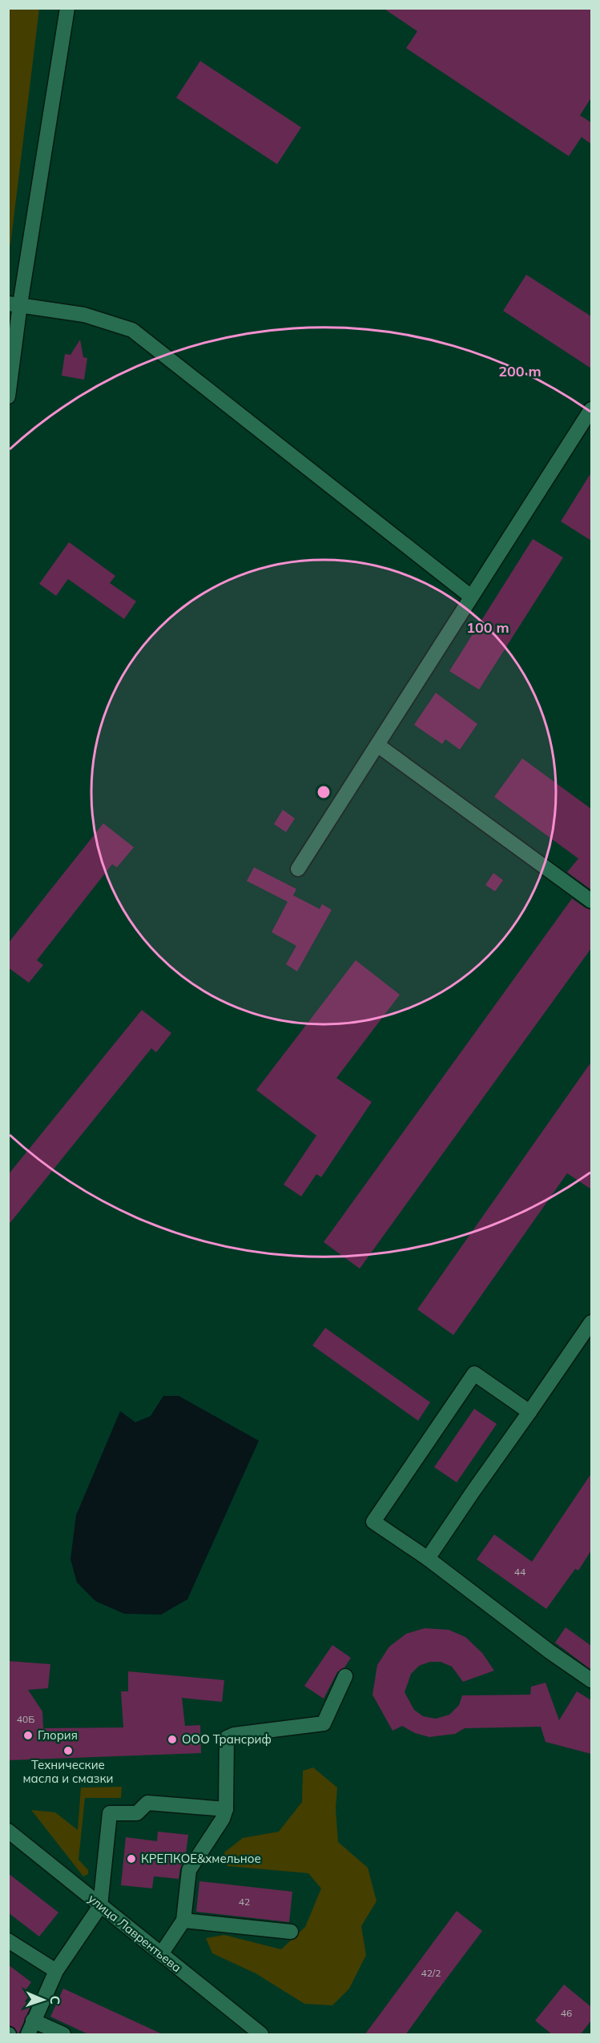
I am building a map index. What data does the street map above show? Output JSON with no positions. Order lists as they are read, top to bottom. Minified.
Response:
{"streets":{"street":["улица Лаврентьева"]},"places":["Глория","ООО Трансриф","Технические масла и смазки","КРЕПКОЕ&хмельное"],"house_numbers":["44","40Б","42","42/2","46"],"north":"right","rings":["200 m","100 m"]}
